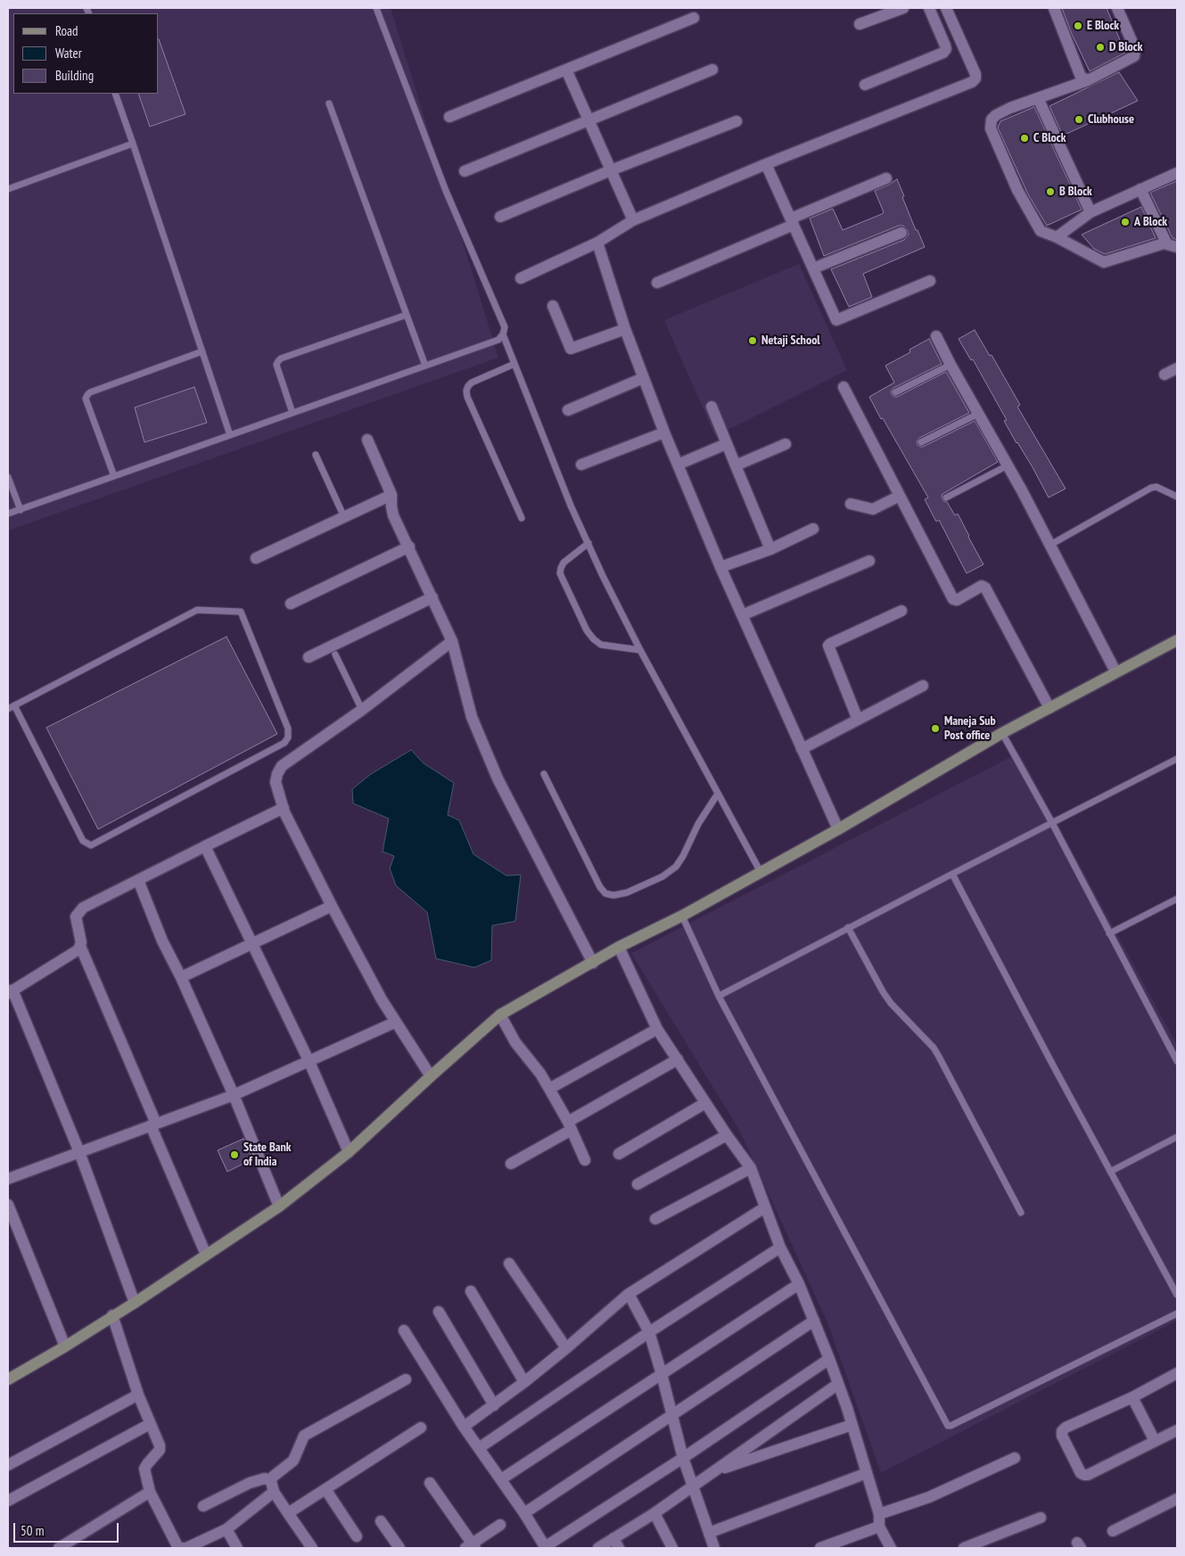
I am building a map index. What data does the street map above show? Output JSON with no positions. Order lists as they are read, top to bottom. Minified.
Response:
{"places":["E Block","D Block","Clubhouse","C Block","B Block","A Block","Netaji School","Maneja Sub Post office","State Bank of India"],"legend":["Road","Water","Building"],"scale_bar":"50 m"}
